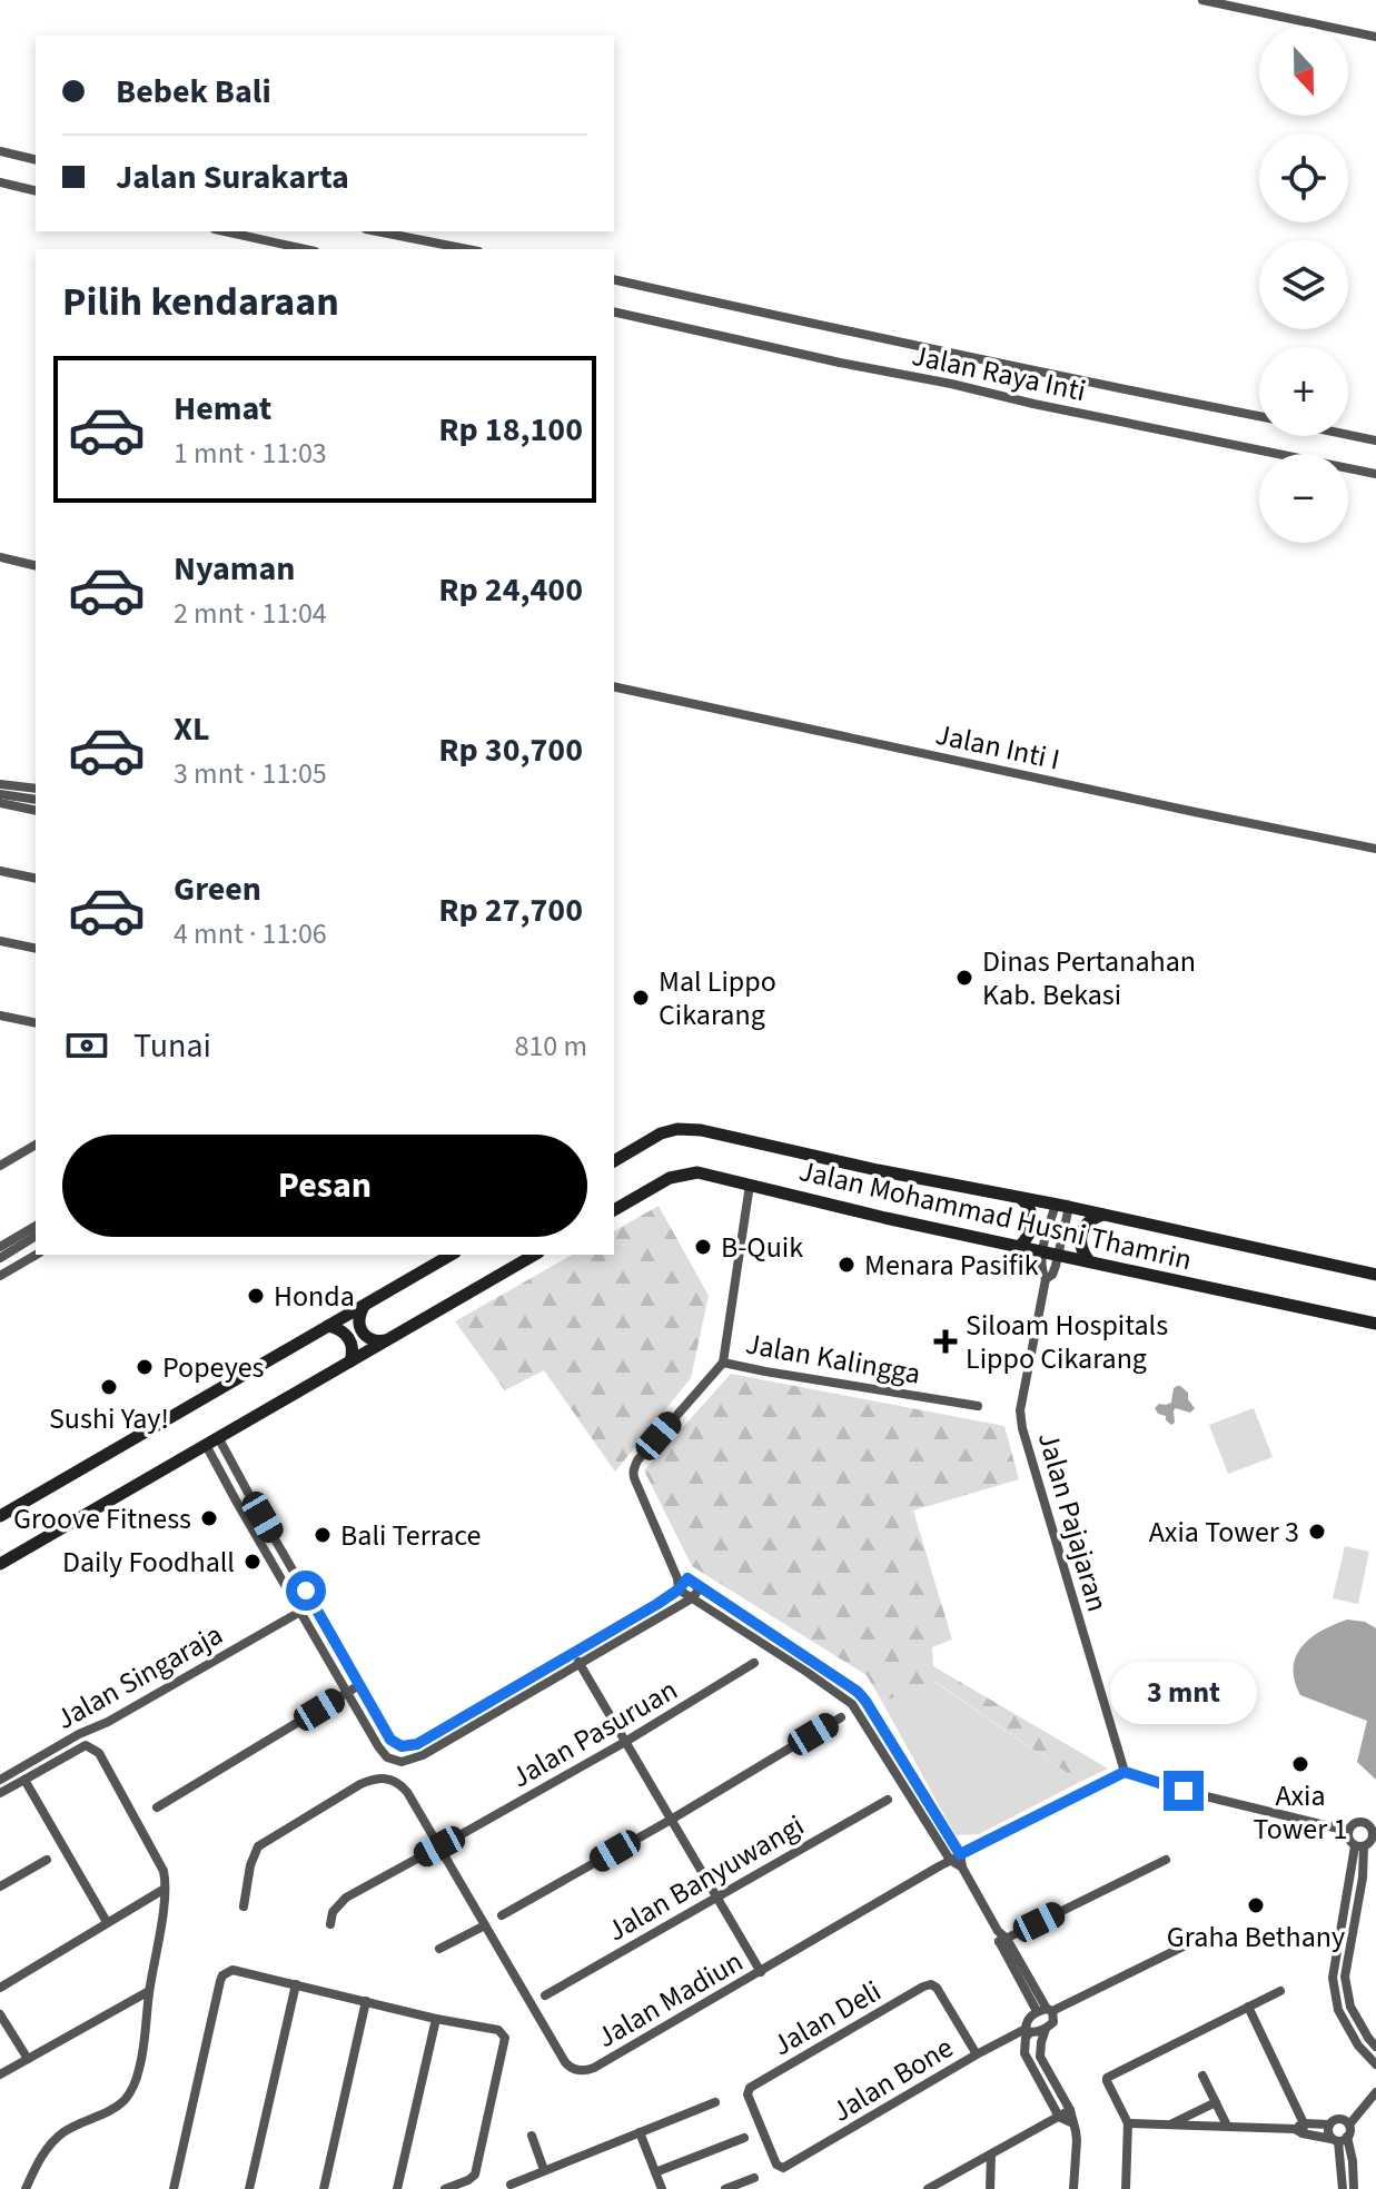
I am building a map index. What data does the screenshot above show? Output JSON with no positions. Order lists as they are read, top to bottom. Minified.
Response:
{"streets":{"street":["Jalan Raya Inti","Jalan Inti I","Jalan Mohammad Husni Thamrin","Jalan Kalingga","Jalan Pajajaran","Jalan Singaraja","Jalan Pasuruan","Jalan Banyuwangi","Jalan Madiun","Jalan Deli","Jalan Bone"]},"crossings":[["Jalan Mohammad Husni Thamrin","Jalan Pajajaran"],["Jalan Pajajaran","Jalan Madiun"],["Jalan Deli","Jalan Bone"]],"places":{"other":["Dinas Pertanahan Kab. Bekasi","Mal Lippo Cikarang","B-Quik","Menara Pasifik","Honda","Popeyes","Sushi Yay!","Groove Fitness","Axia Tower 3","Bali Terrace","Daily Foodhall","Axia Tower 1","Graha Bethany"],"health":["Siloam Hospitals Lippo Cikarang"]},"north":"bottom","page":{"map_buttons":["+","−"],"banner":["Bebek Bali","Jalan Surakarta"],"heading":"Pilih kendaraan","list":[{"name":"Hemat","note":"1 mnt · 11:03","value":"Rp 18,100"},{"name":"Nyaman","note":"2 mnt · 11:04","value":"Rp 24,400"},{"name":"XL","note":"3 mnt · 11:05","value":"Rp 30,700"},{"name":"Green","note":"4 mnt · 11:06","value":"Rp 27,700"}],"pay":["Tunai","810 m"],"buttons":"Pesan","bubble":"3 mnt"}}
